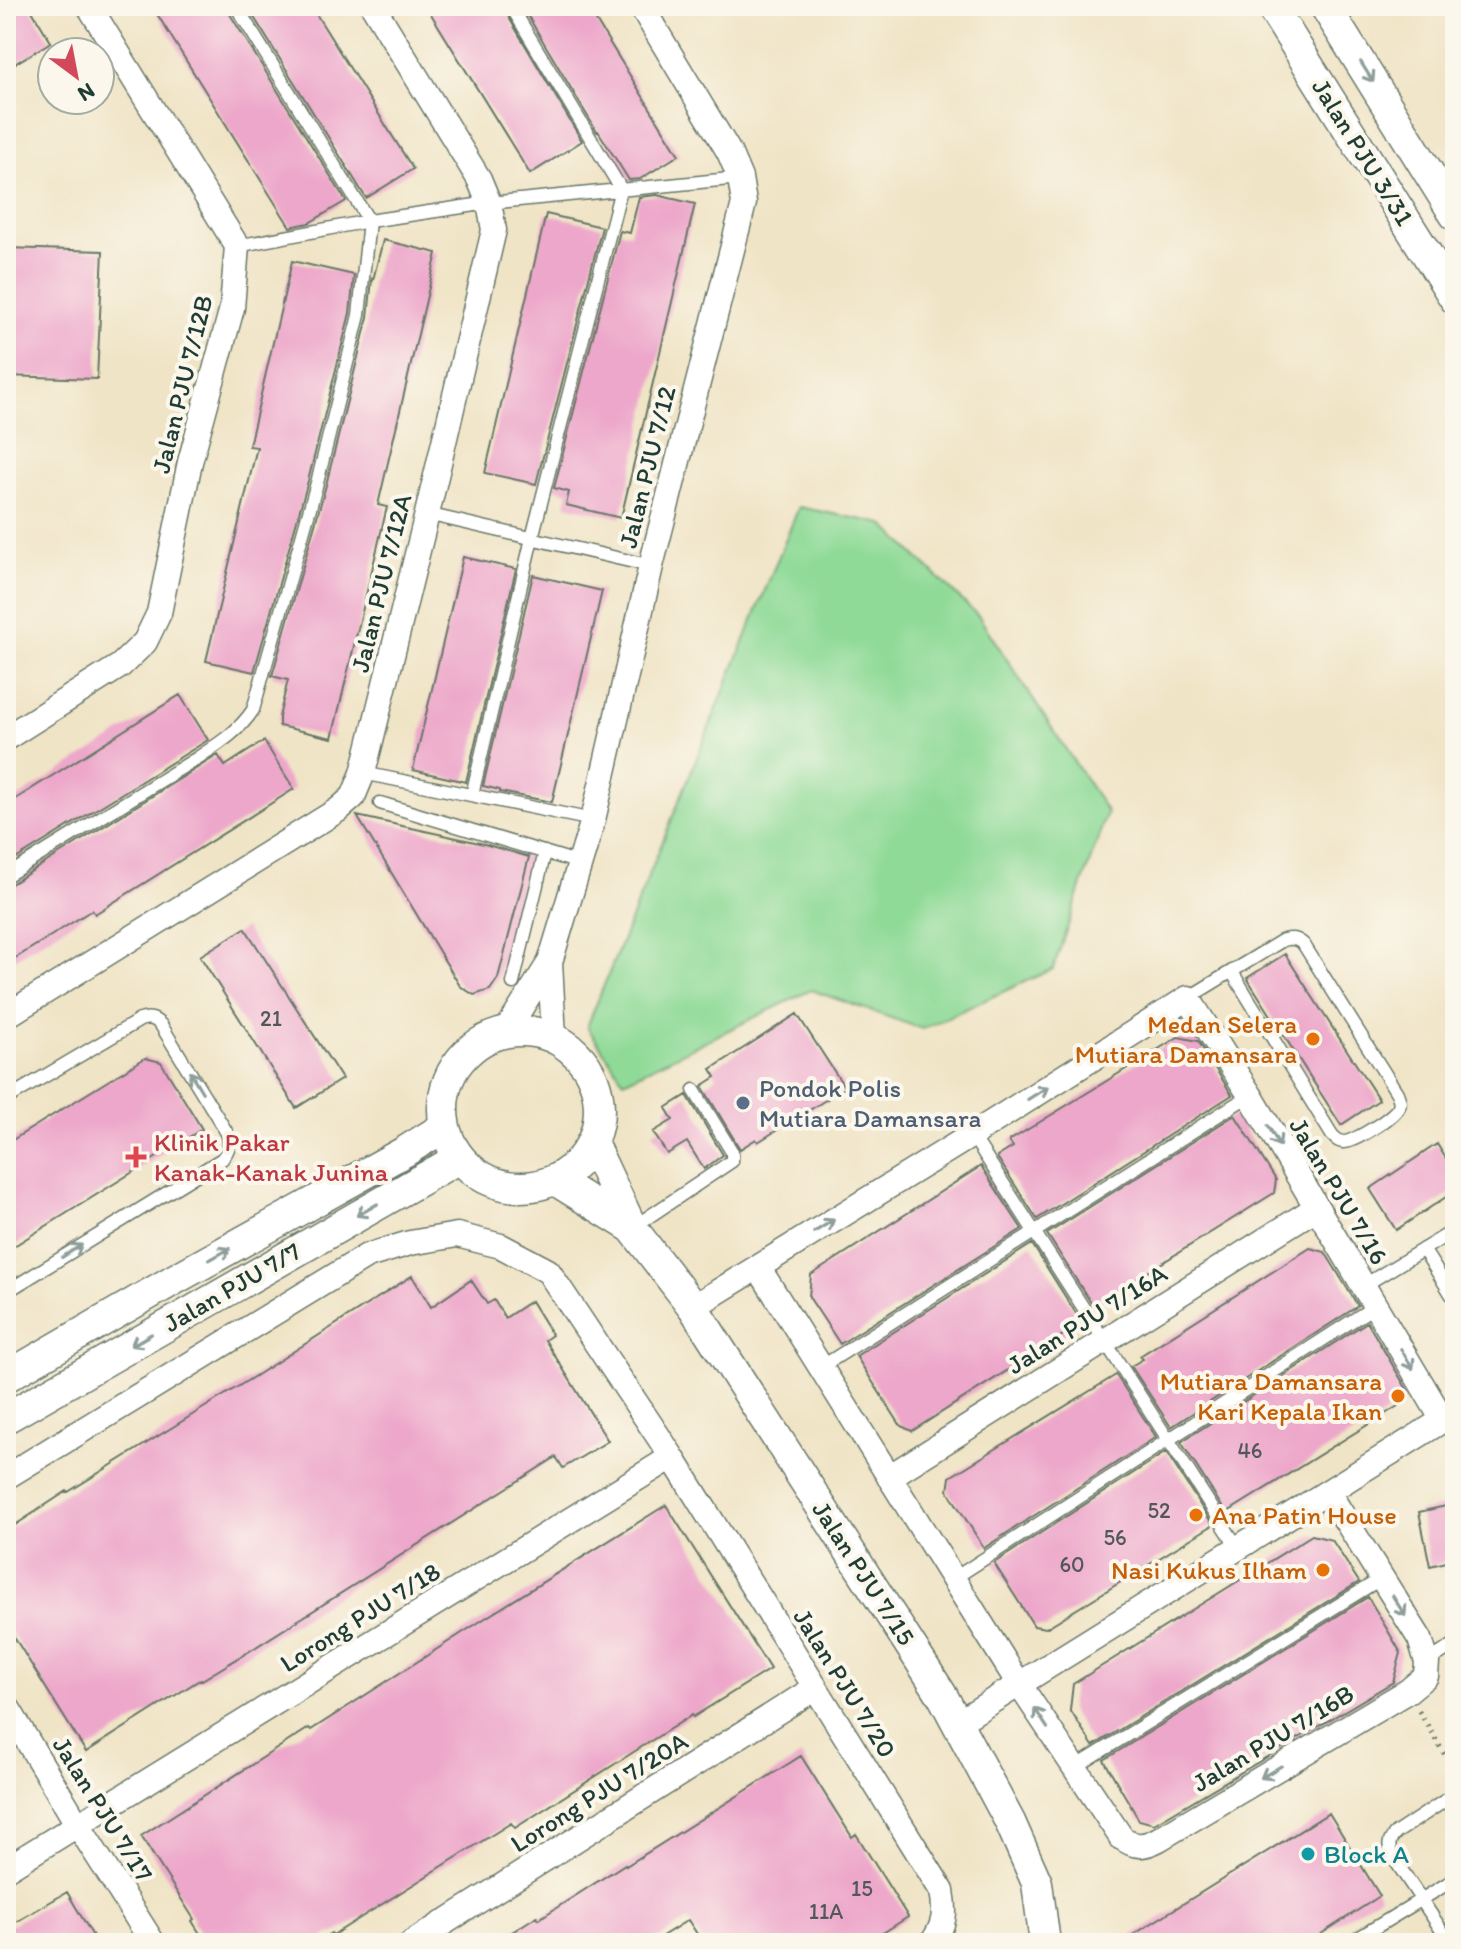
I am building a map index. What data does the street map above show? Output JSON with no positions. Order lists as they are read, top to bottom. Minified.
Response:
{"streets":{"street":["Jalan PJU 3/31","Jalan PJU 7/12B","Jalan PJU 7/12","Jalan PJU 7/12A","Jalan PJU 7/16","Jalan PJU 7/7","Jalan PJU 7/16A","Jalan PJU 7/15","Lorong PJU 7/18","Jalan PJU 7/20","Jalan PJU 7/16B","Lorong PJU 7/20A","Jalan PJU 7/17"]},"crossings":[["Jalan PJU 7/12","Jalan PJU 7/7"],["Jalan PJU 7/12","Jalan PJU 7/15"],["Jalan PJU 7/16","Jalan PJU 7/16A"],["Jalan PJU 7/16","Jalan PJU 7/15"],["Jalan PJU 7/16","Jalan PJU 7/16B"],["Jalan PJU 7/7","Jalan PJU 7/15"],["Lorong PJU 7/18","Jalan PJU 7/20"],["Lorong PJU 7/18","Jalan PJU 7/17"],["Jalan PJU 7/20","Lorong PJU 7/20A"]],"places":{"other":["Medan Selera Mutiara Damansara","Pondok Polis Mutiara Damansara","Mutiara Damansara Kari Kepala Ikan","Ana Patin House","Nasi Kukus Ilham","Block A"],"health":["Klinik Pakar Kanak-Kanak Junina"]},"house_numbers":["21","46","52","56","60","15","11A"],"north":"bottom right"}
